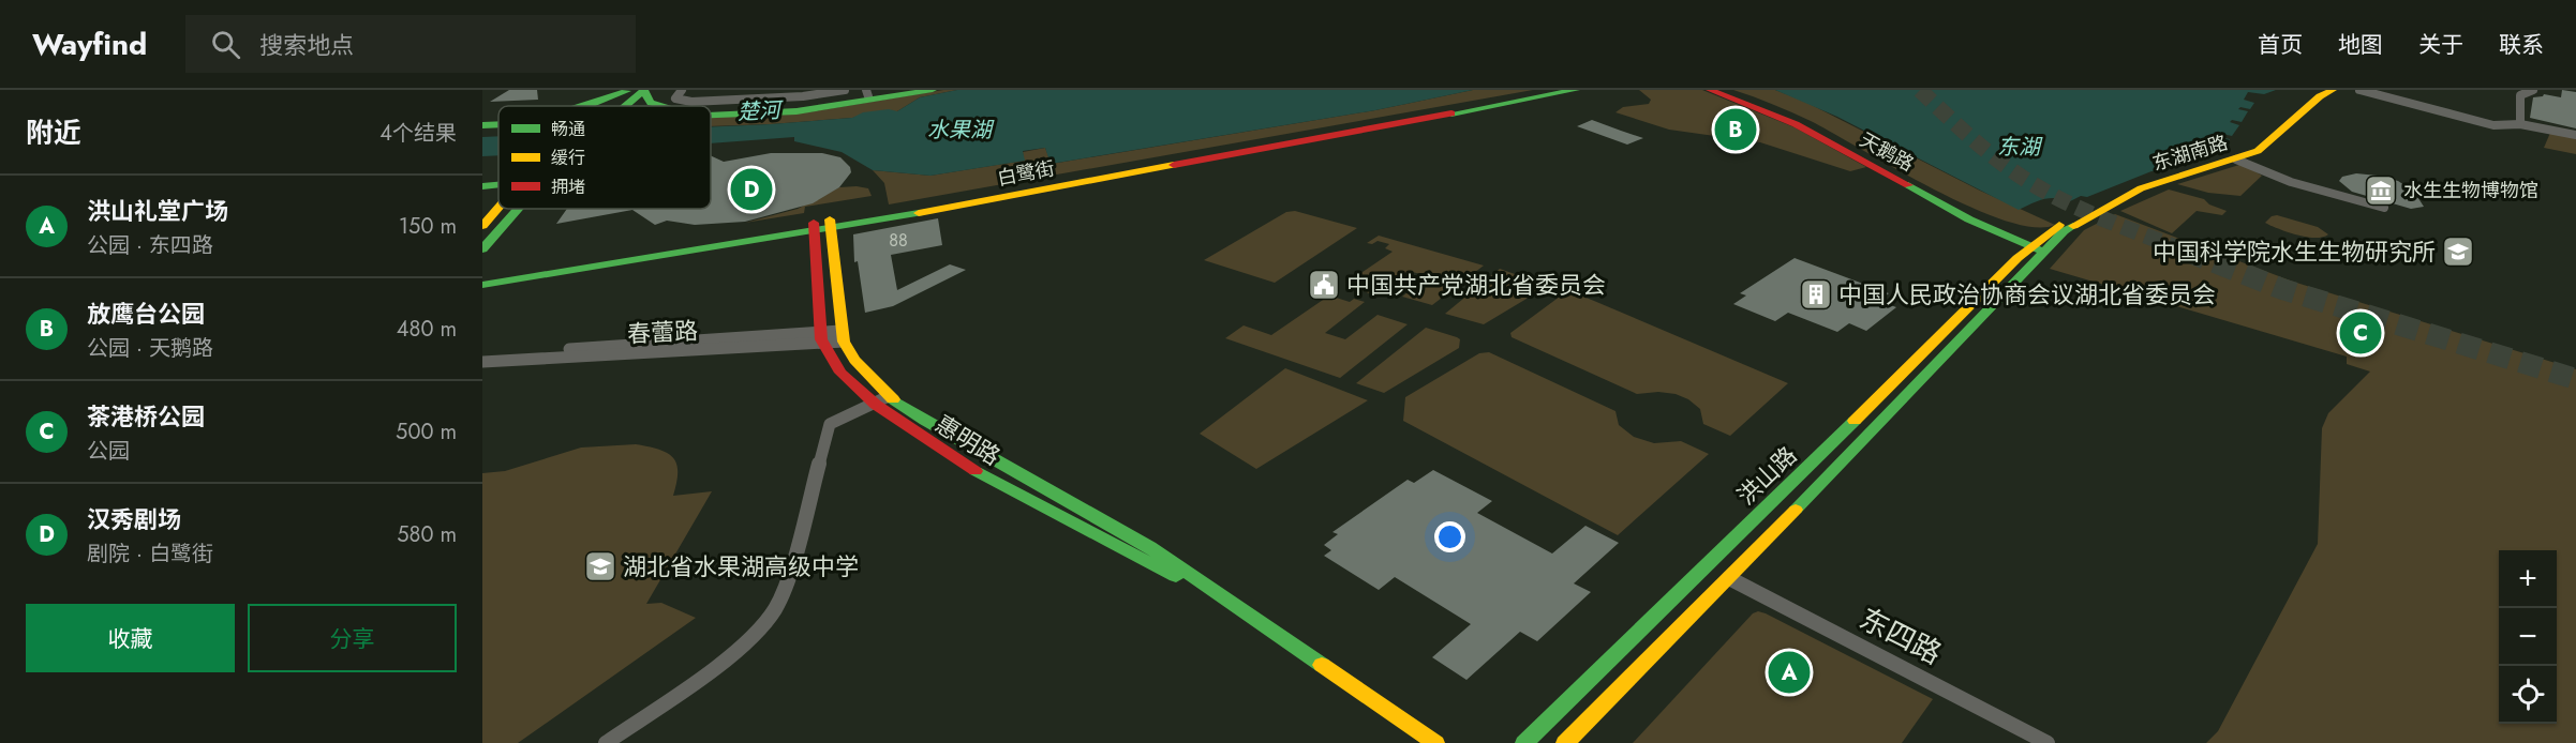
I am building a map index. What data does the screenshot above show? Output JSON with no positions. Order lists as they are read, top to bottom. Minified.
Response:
{"streets":{"main road":["天鹅路","东湖南路","白鹭街","惠明路","洪山路"],"street":["春蕾路","东四路"]},"crossings":[["天鹅路","东湖南路"],["天鹅路","洪山路"],["东湖南路","洪山路"],["白鹭街","惠明路"],["春蕾路","惠明路"],["洪山路","东四路"]],"water":["楚河","水果湖","东湖"],"places":{"museum":["水生生物博物馆"],"school or university":["中国科学院水生生物研究所","湖北省水果湖高级中学"],"public building":["中国共产党湖北省委员会"],"building":["中国人民政治协商会议湖北省委员会"]},"house_numbers":["88"],"legend":["畅通","缓行","拥堵"],"page":{"header":"Wayfind","search":"搜索地点","nav":["首页","地图","关于","联系"],"heading":["附近","4个结果"],"pins":["B","D","C","A"],"list":[{"mark":"A","name":"洪山礼堂广场","note":"公园 · 东四路","value":"150 m"},{"mark":"B","name":"放鹰台公园","note":"公园 · 天鹅路","value":"480 m"},{"mark":"C","name":"茶港桥公园","note":"公园","value":"500 m"},{"mark":"D","name":"汉秀剧场","note":"剧院 · 白鹭街","value":"580 m"}],"map_buttons":["+","−"],"buttons":["收藏","分享"]}}
